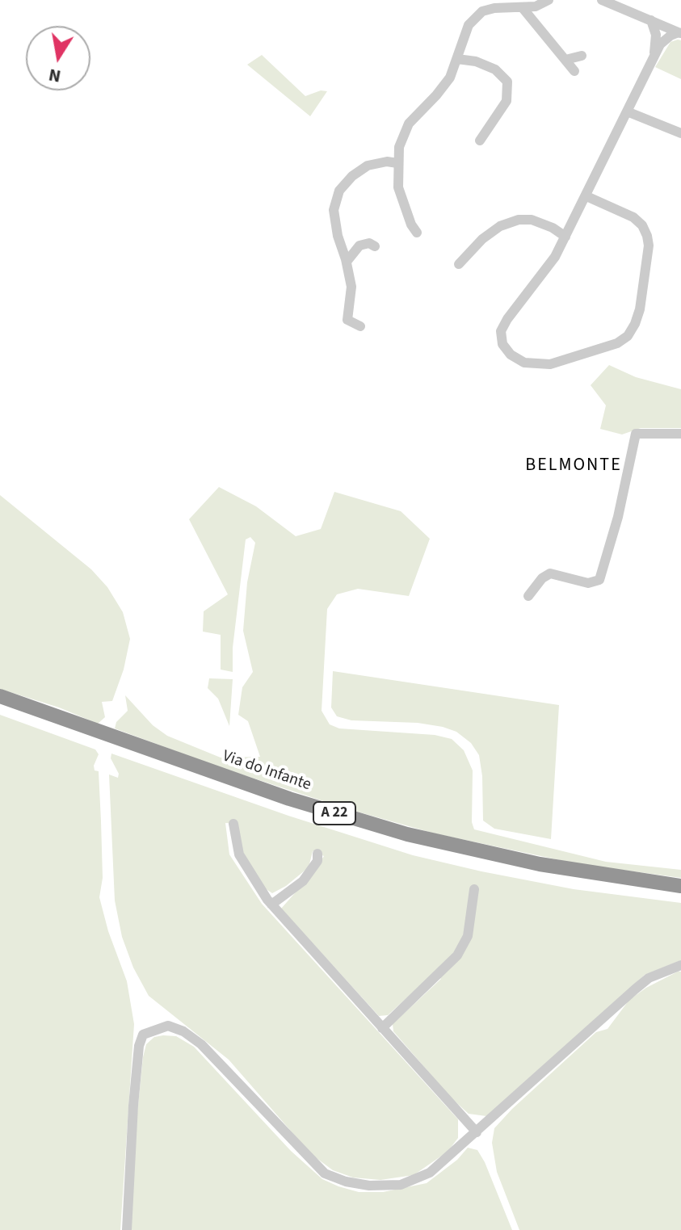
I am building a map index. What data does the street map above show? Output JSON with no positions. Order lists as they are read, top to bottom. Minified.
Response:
{"streets":{"highway":["Via do Infante","A 22"]},"districts":["BELMONTE"],"north":"bottom"}
